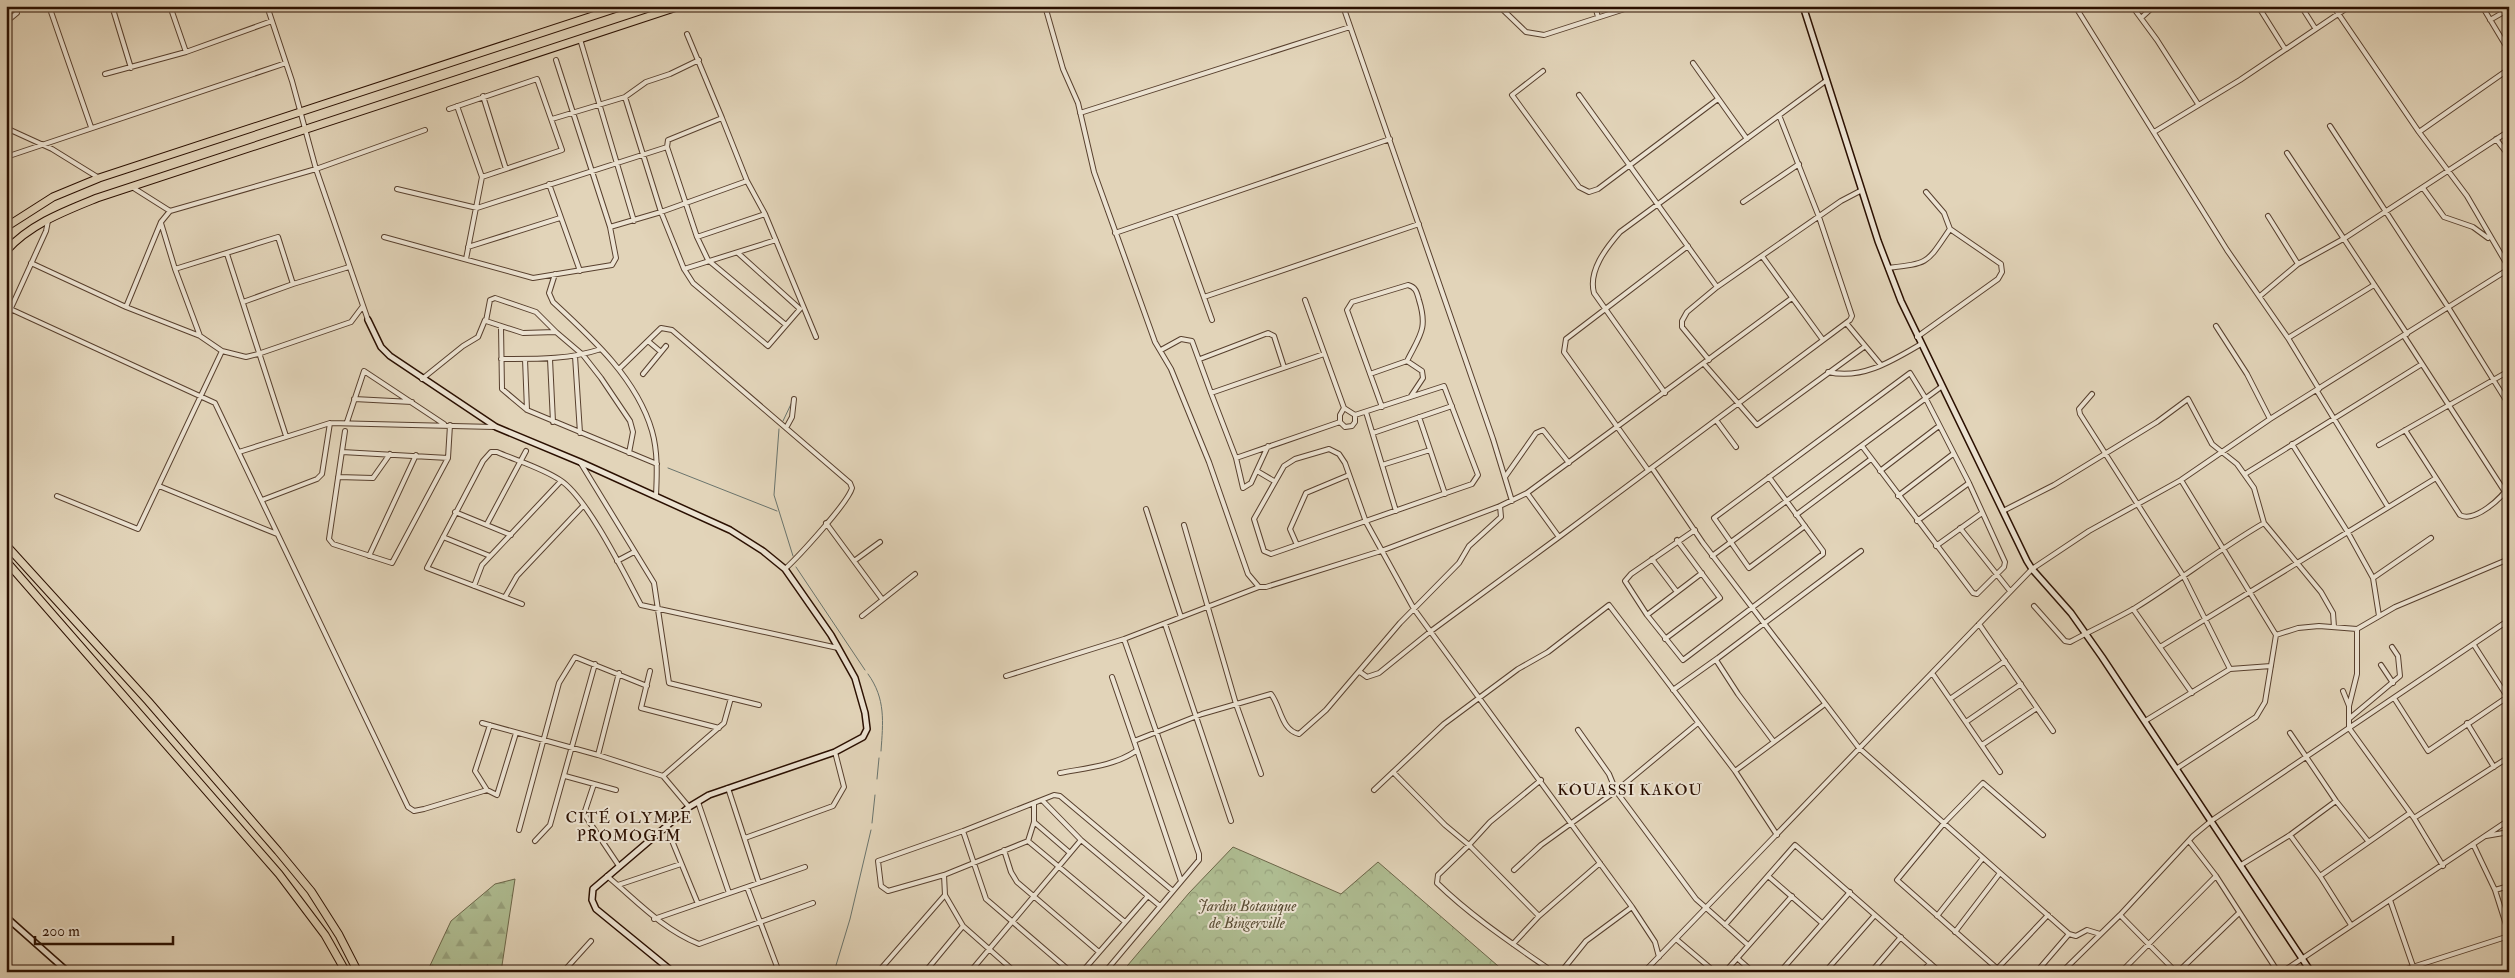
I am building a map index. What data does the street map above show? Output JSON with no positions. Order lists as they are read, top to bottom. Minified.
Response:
{"districts":["KOUASSI KAKOU","CITÉ OLYMPE PROMOGIM"],"parks":["Jardin Botanique de Bingerville"],"scale_bar":"200 m"}
